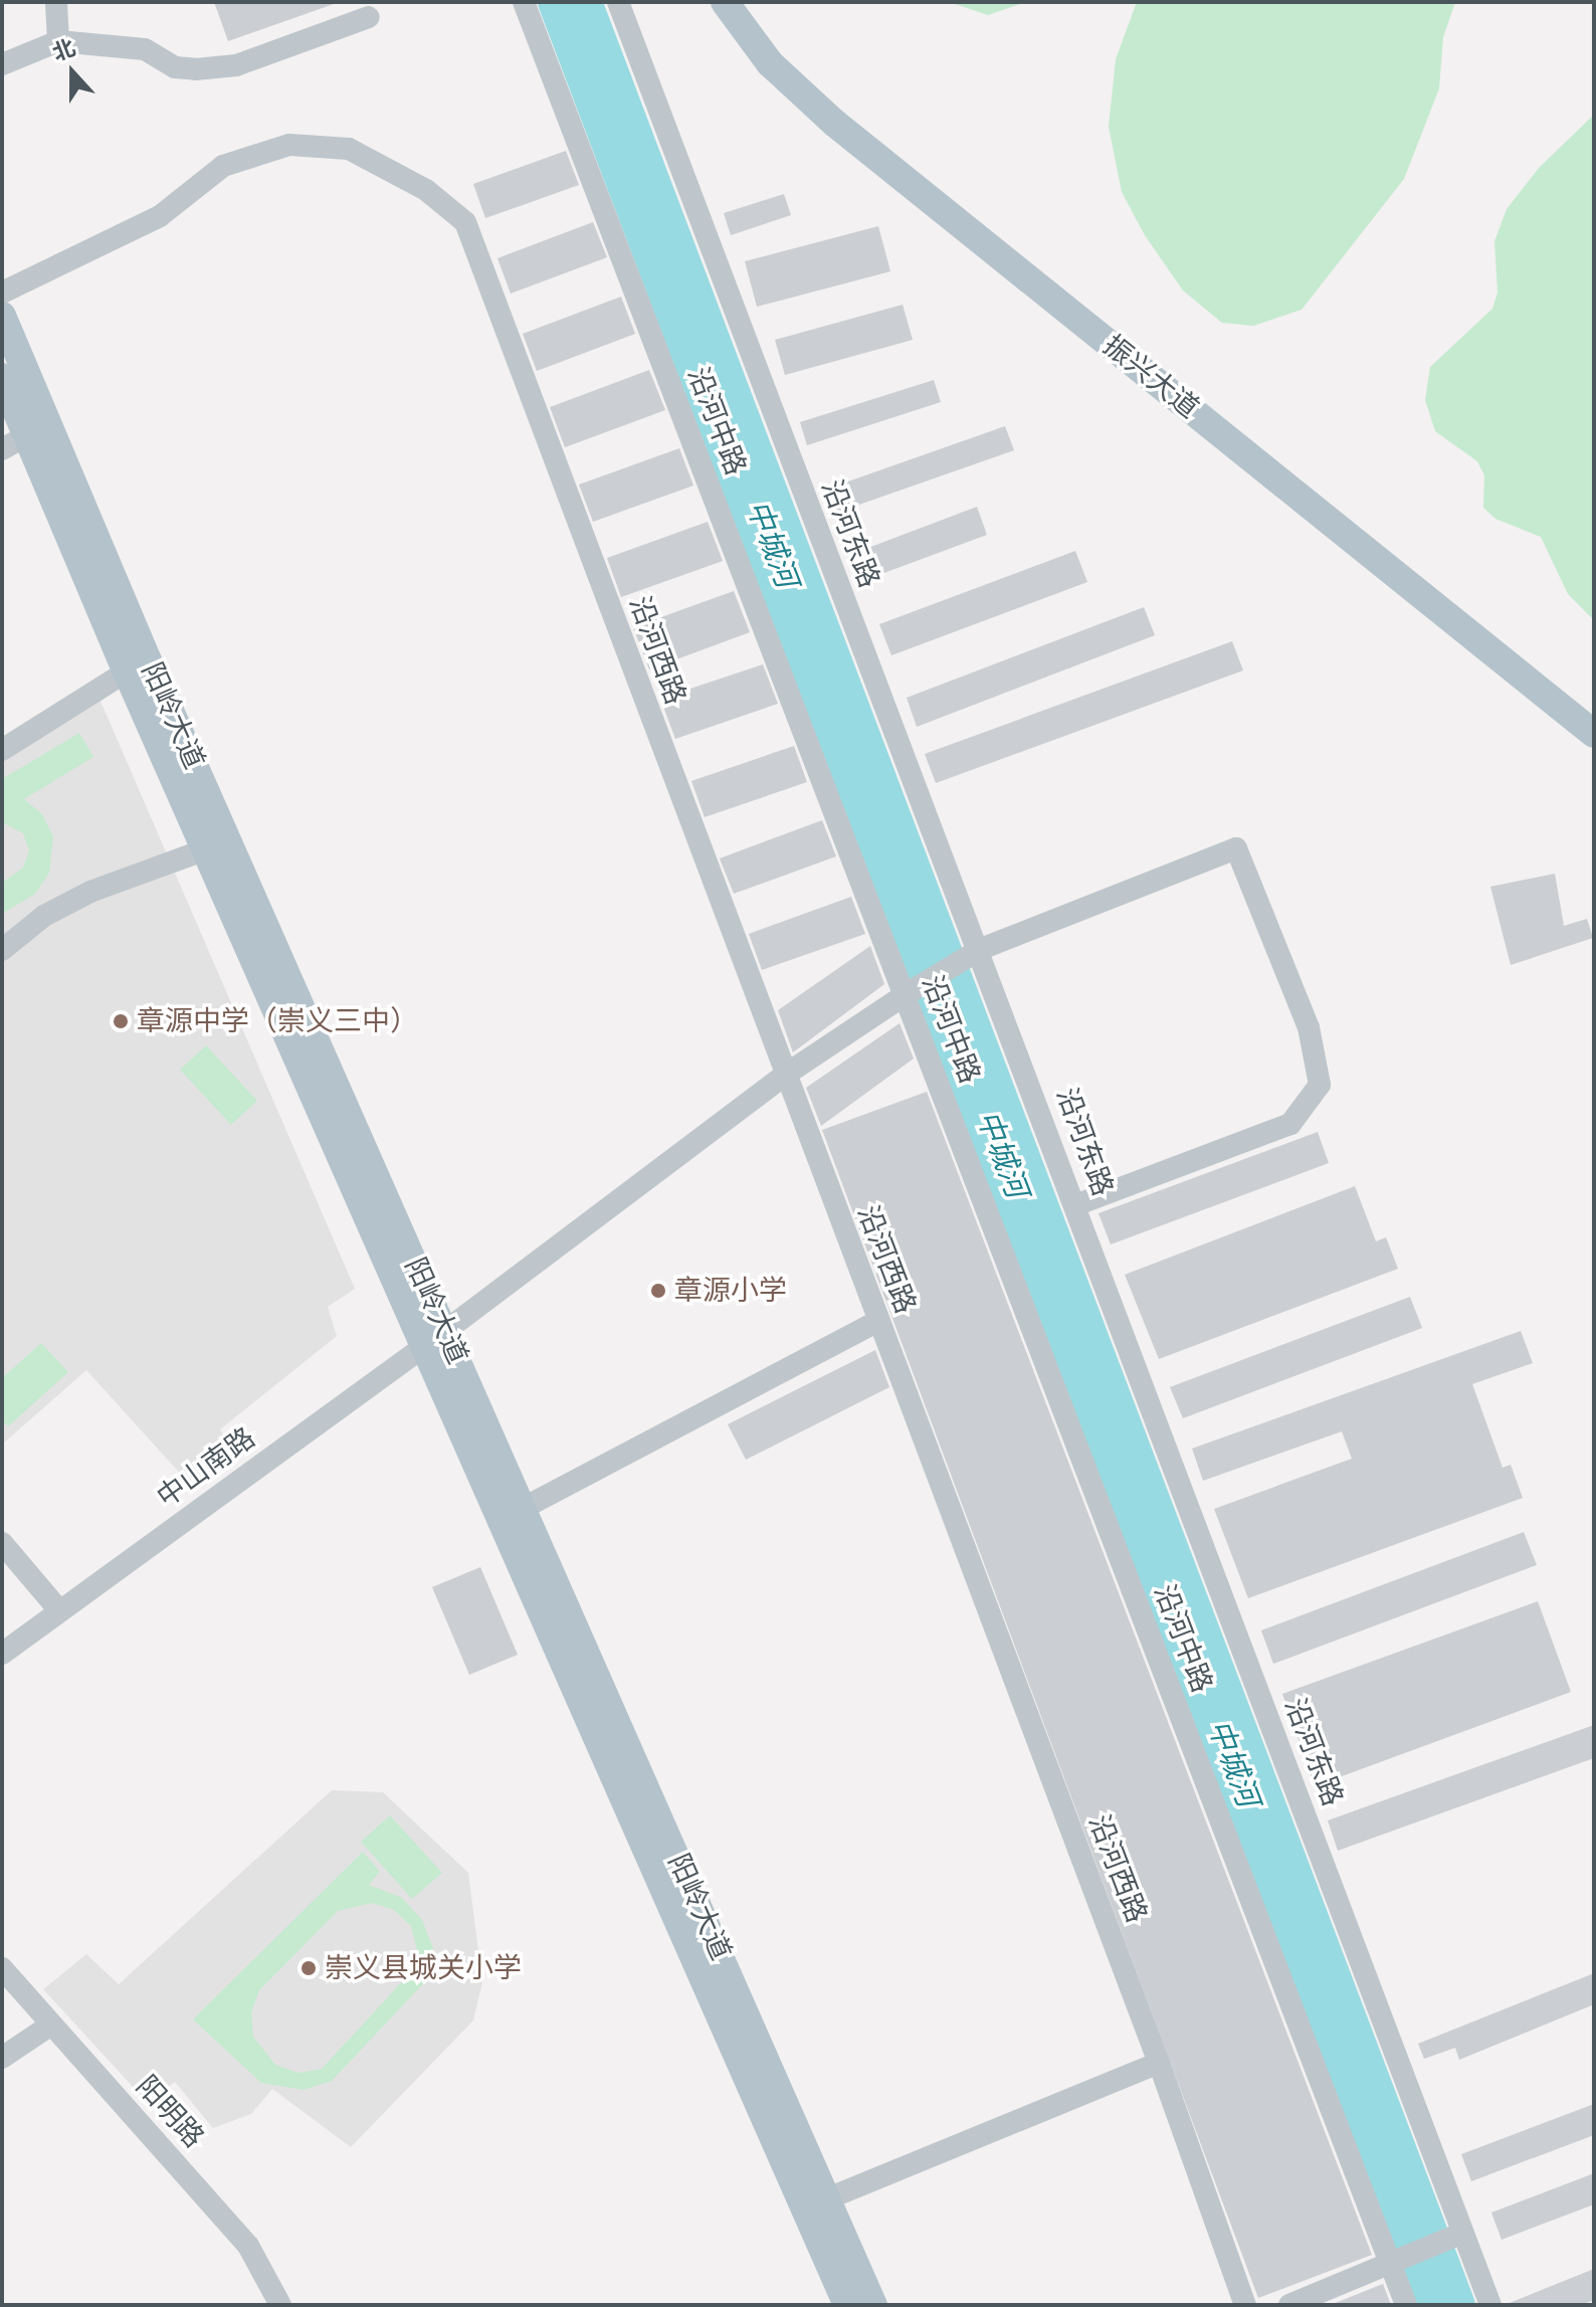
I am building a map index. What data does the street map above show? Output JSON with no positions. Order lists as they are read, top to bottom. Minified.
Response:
{"streets":{"main road":["振兴大道","阳岭大道"],"street":["沿河中路","沿河东路","沿河西路","中山南路","阳明路"]},"crossings":[["沿河中路","中山南路"],["沿河东路","中山南路"],["沿河西路","中山南路"],["阳岭大道","中山南路"]],"water":["中城河"],"places":["章源中学（崇义三中）","章源小学","崇义县城关小学"],"north":"top"}
